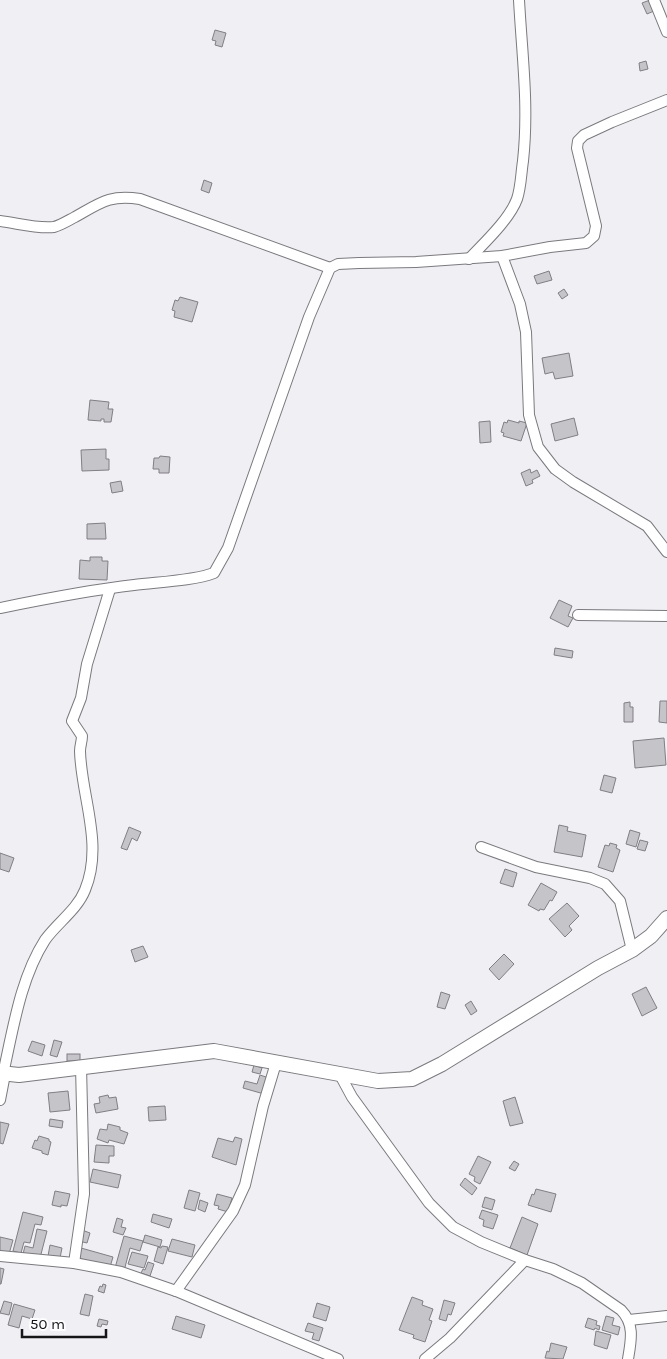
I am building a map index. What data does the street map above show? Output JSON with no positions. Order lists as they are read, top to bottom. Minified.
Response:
{"scale_bar":"50 m"}
